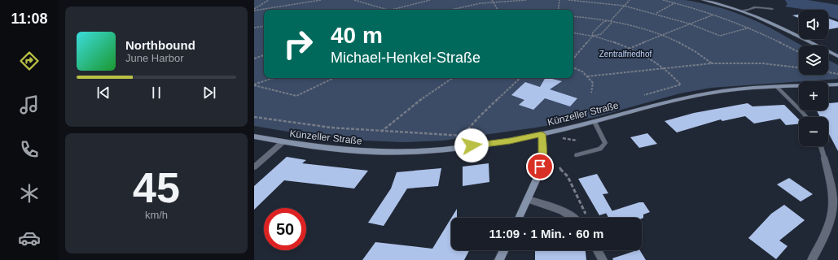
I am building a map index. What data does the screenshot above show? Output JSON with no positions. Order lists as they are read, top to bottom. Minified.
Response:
{"streets":{"main road":["Künzeller Straße"]},"parks":["Zentralfriedhof"],"page":{"tabs":"11:08","map_buttons":["+","−"],"turn":["40 m","Michael-Henkel-Straße"],"song":["Northbound","June Harbor"],"tile":["45","km/h"],"limit":"50","trip":"11:09 · 1 Min. · 60 m"}}
